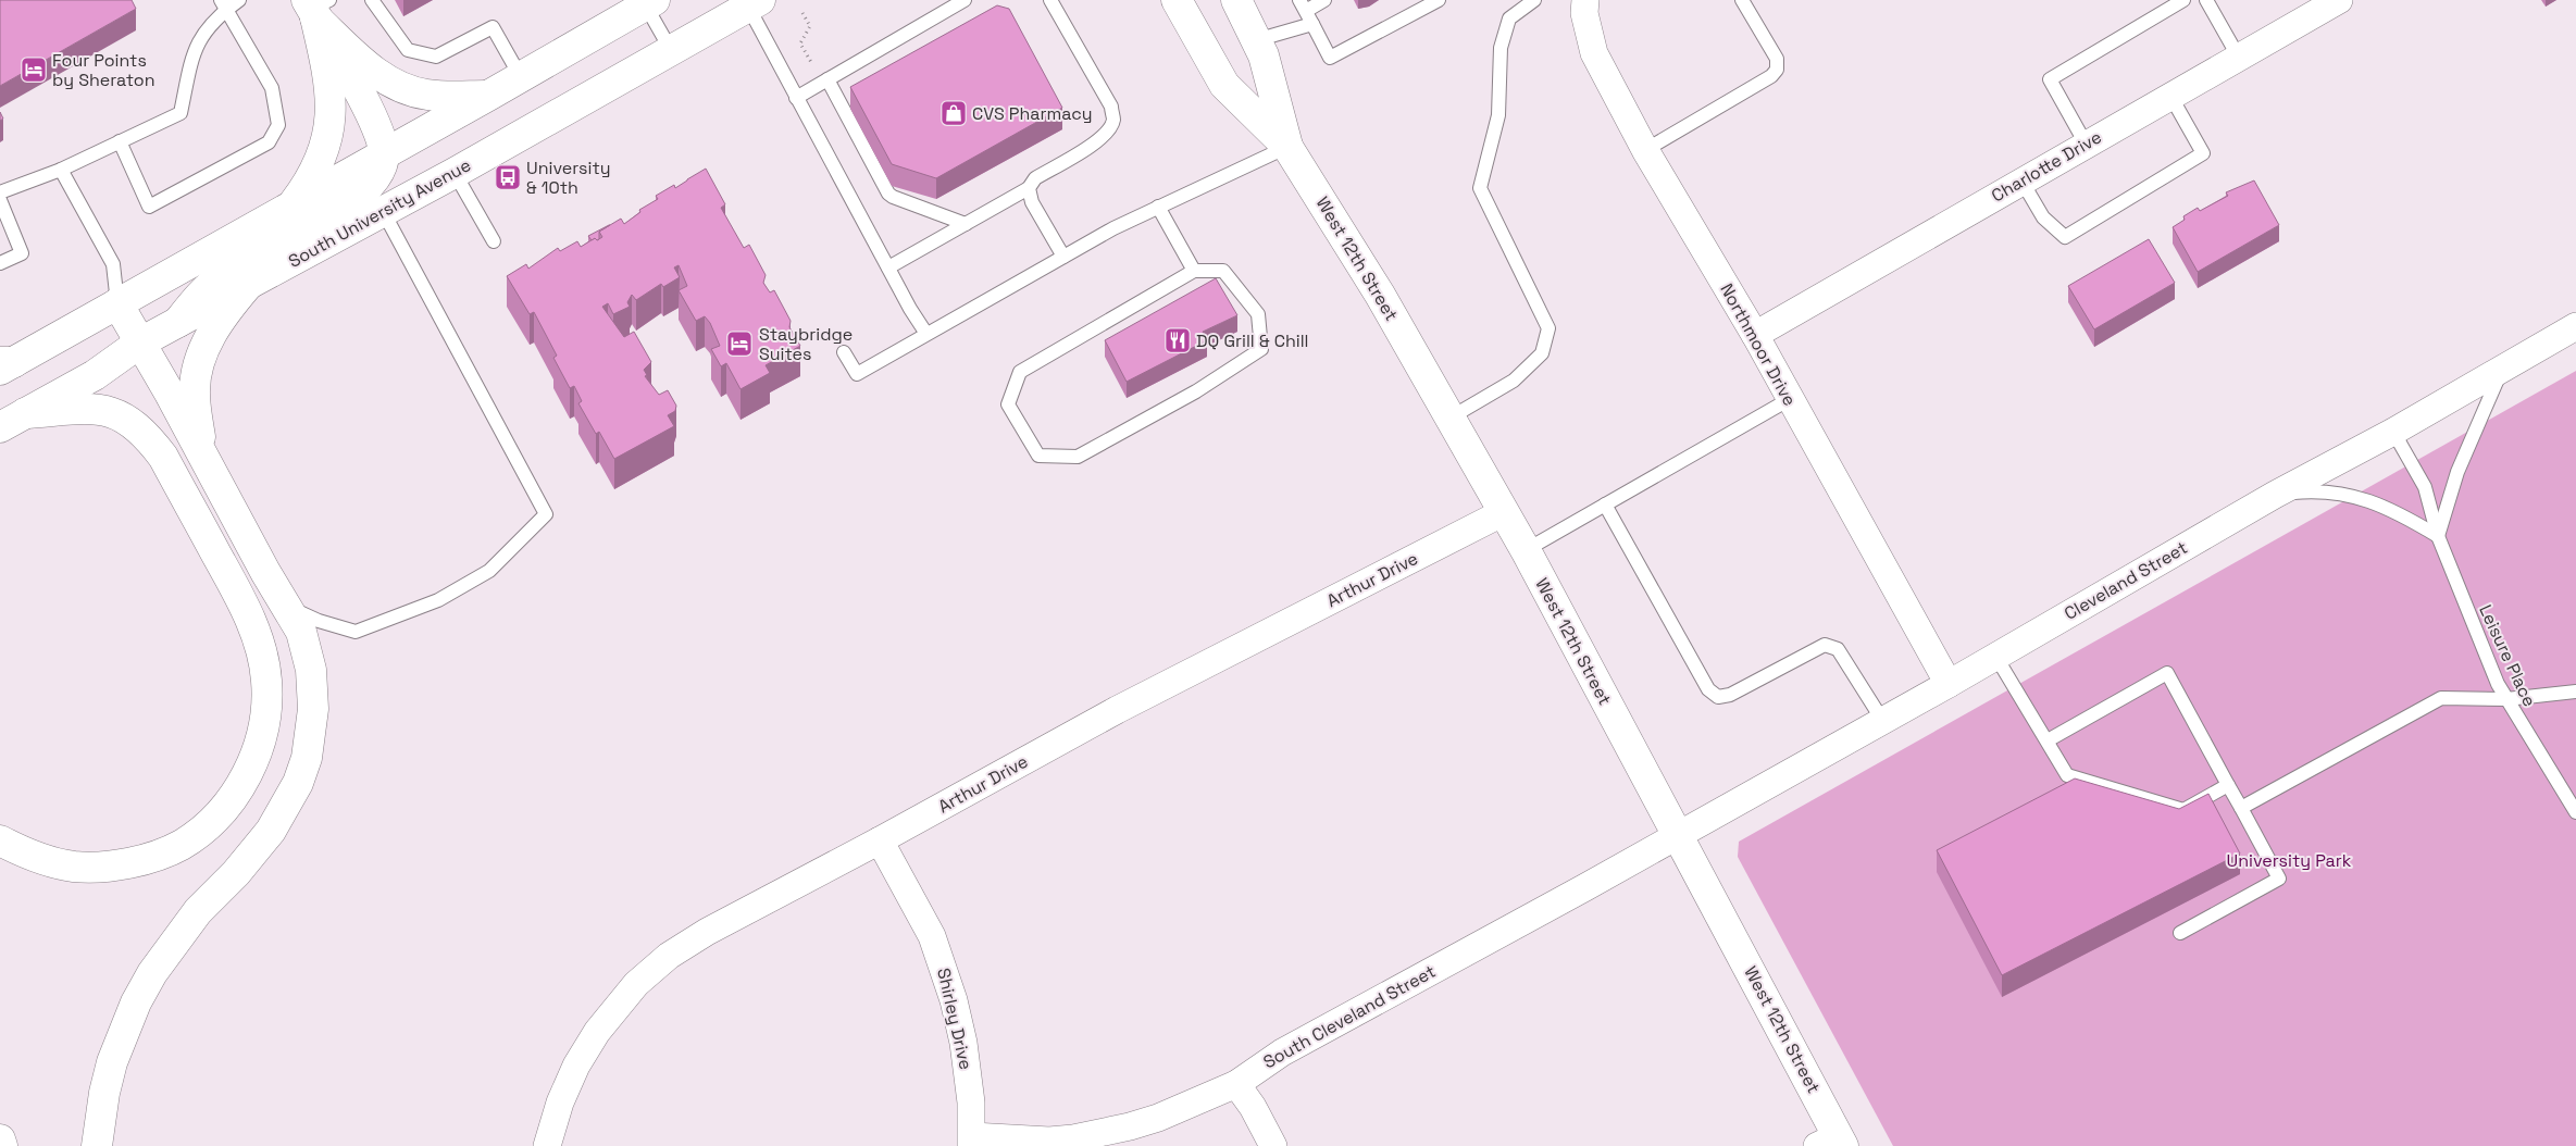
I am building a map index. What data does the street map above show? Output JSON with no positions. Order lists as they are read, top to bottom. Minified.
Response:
{"streets":{"main road":["South University Avenue","West 12th Street"],"street":["Charlotte Drive","Northmoor Drive","Arthur Drive","Cleveland Street","South Cleveland Street","Shirley Drive"],"lane":["Leisure Place"]},"crossings":[["Charlotte Drive","Northmoor Drive"],["West 12th Street","Arthur Drive"],["West 12th Street","Cleveland Street"],["West 12th Street","South Cleveland Street"],["Northmoor Drive","Cleveland Street"],["Arthur Drive","Shirley Drive"],["Cleveland Street","Leisure Place"],["Cleveland Street","South Cleveland Street"],["South Cleveland Street","Shirley Drive"]],"parks":["University Park"],"places":{"hotel":["Four Points by Sheraton","Staybridge Suites"],"shop":["CVS Pharmacy"],"bus stop":["University & 10th"],"restaurant":["DQ Grill & Chill"]}}
